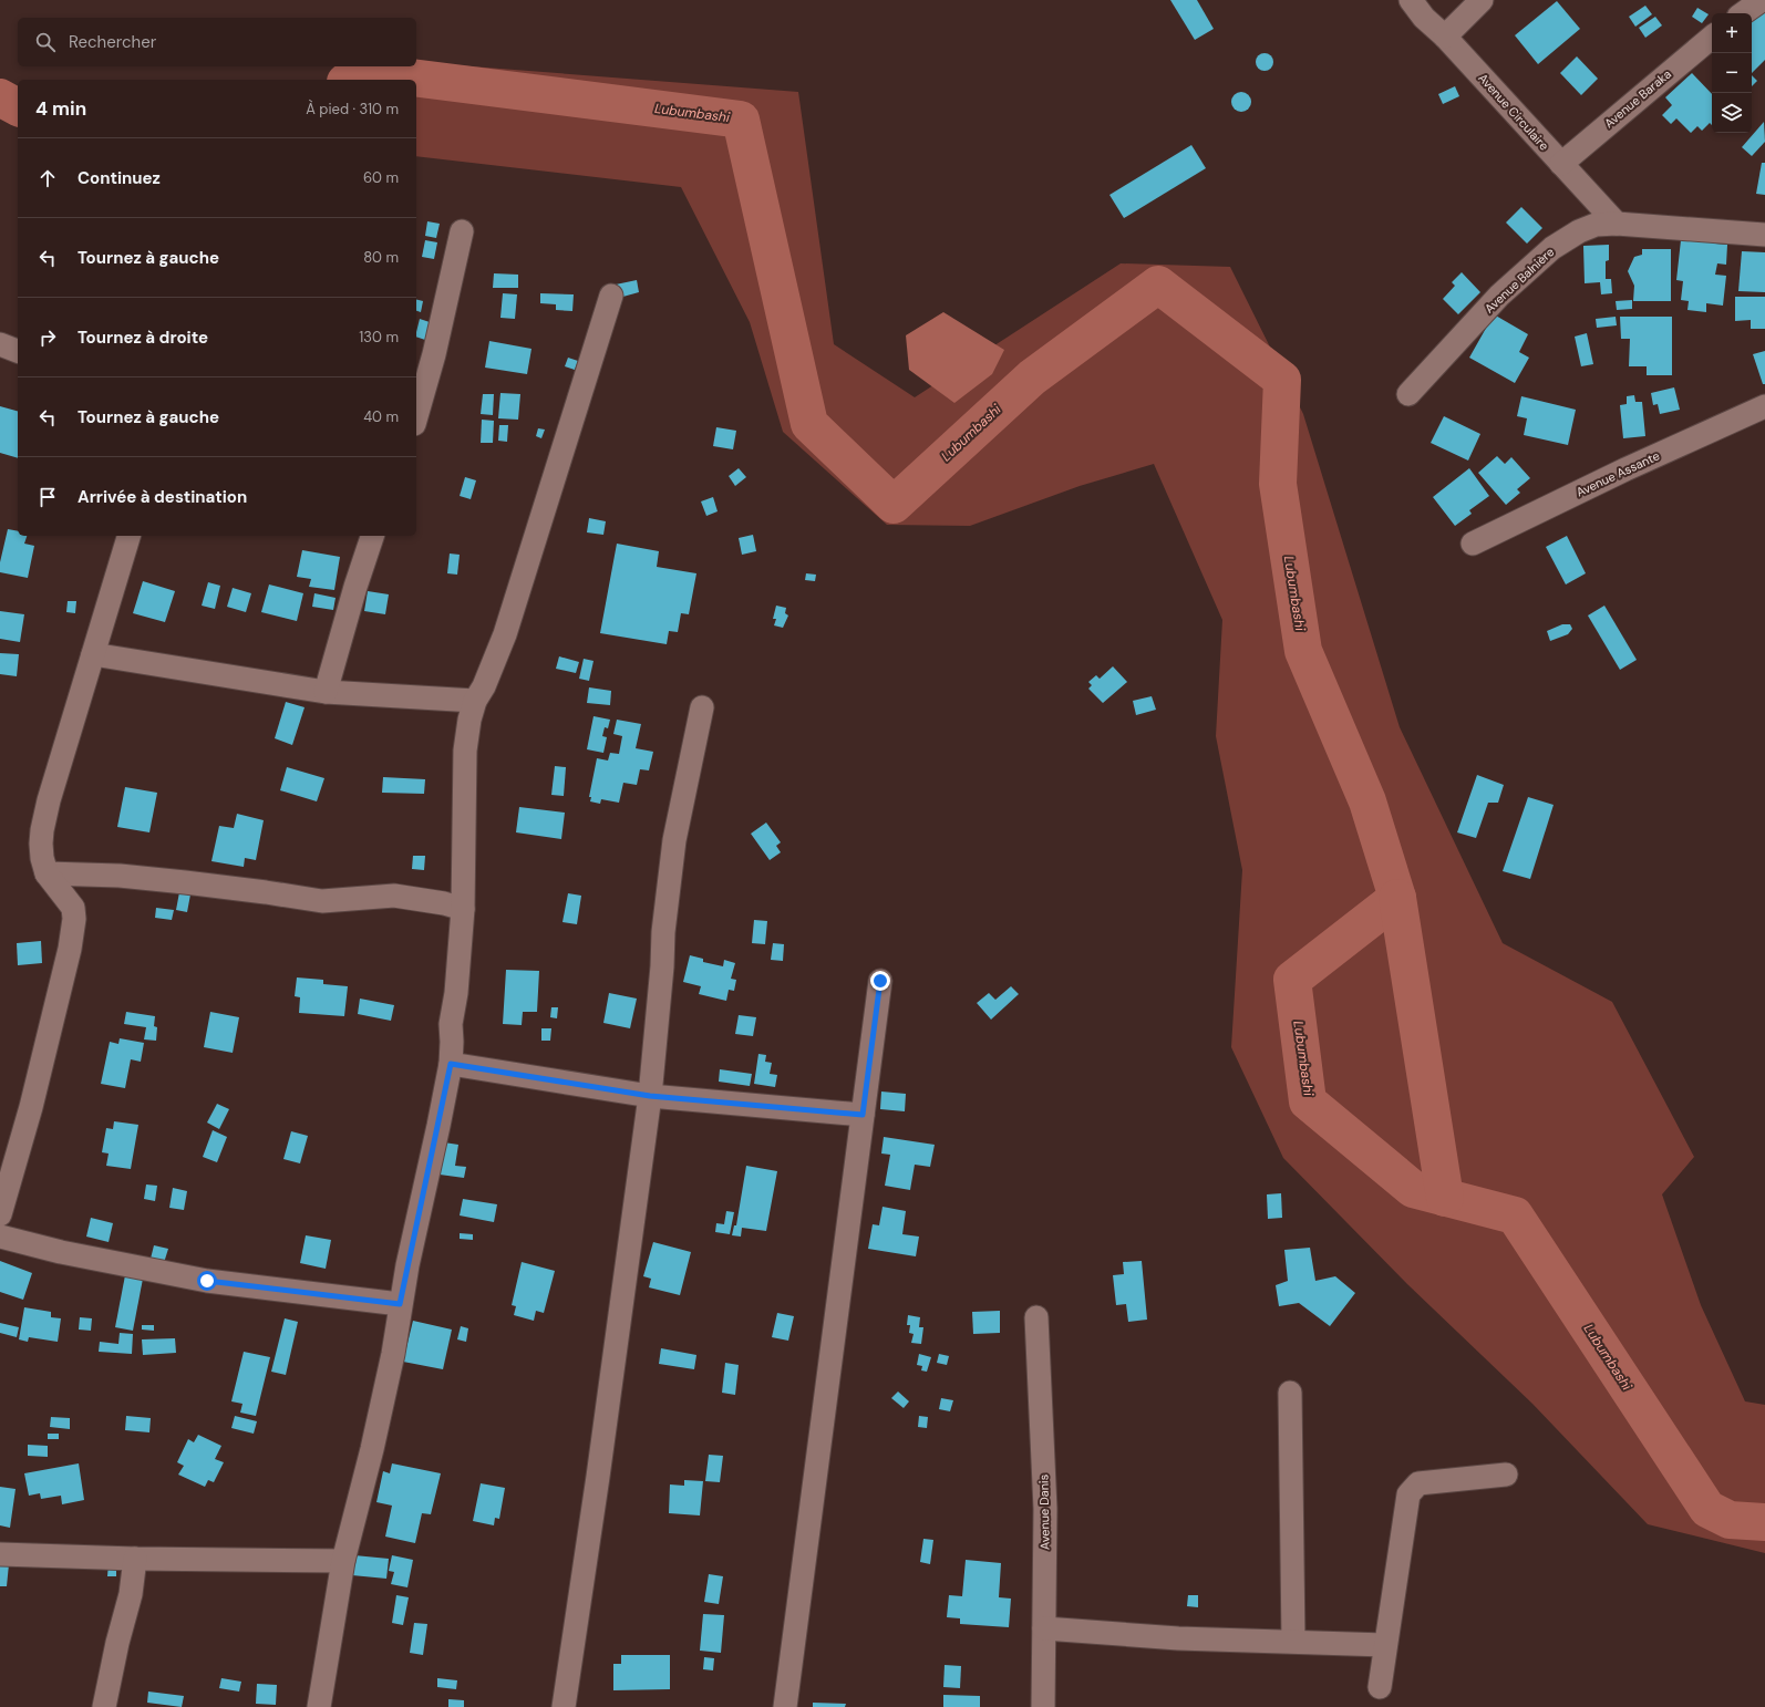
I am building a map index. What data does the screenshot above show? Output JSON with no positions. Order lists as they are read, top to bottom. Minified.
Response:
{"streets":{"street":["Avenue Baraka","Avenue Circulaire","Avenue Balnière","Avenue Assante","Avenue Danis"]},"crossings":[["Avenue Baraka","Avenue Circulaire"],["Avenue Circulaire","Avenue Balnière"]],"water":["Lubumbashi"],"page":{"map_buttons":["+","−"],"search":"Rechercher","heading":["4 min","À pied · 310 m"],"list":[["Continuez","60 m"],["Tournez à gauche","80 m"],["Tournez à droite","130 m"],["Tournez à gauche","40 m"],"Arrivée à destination"]}}
